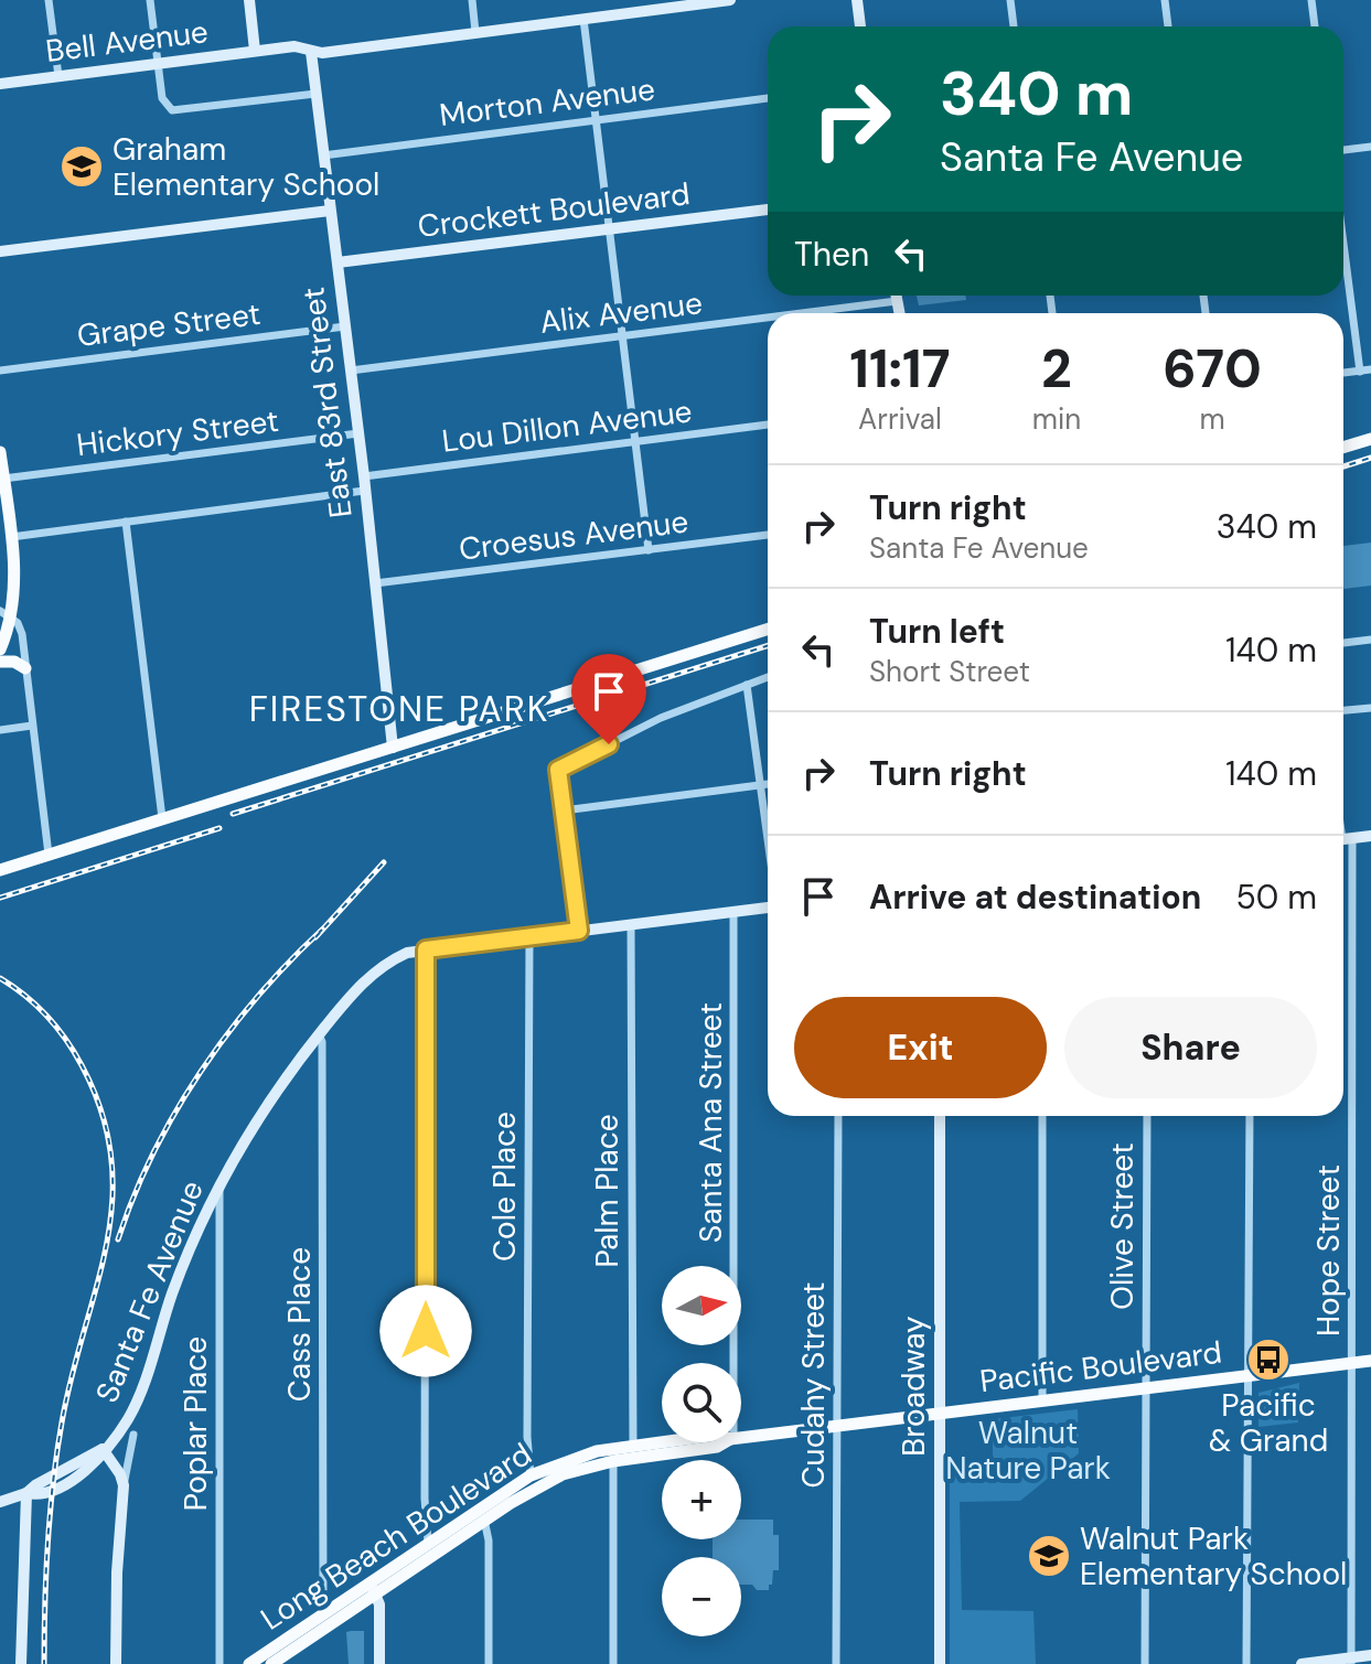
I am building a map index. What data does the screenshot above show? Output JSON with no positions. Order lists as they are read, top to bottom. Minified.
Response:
{"streets":{"main road":["Pacific Boulevard","Long Beach Boulevard"],"street":["Bell Avenue","Morton Avenue","Crockett Boulevard","Alix Avenue","Grape Street","East 83rd Street","Lou Dillon Avenue","Hickory Street","Croesus Avenue","Santa Ana Street","Cole Place","Palm Place","Olive Street","Hope Street","Santa Fe Avenue","Cass Place","Cudahy Street","Broadway","Poplar Place"]},"crossings":[["Bell Avenue","East 83rd Street"],["Morton Avenue","East 83rd Street"],["Crockett Boulevard","East 83rd Street"],["Alix Avenue","East 83rd Street"],["Grape Street","East 83rd Street"],["East 83rd Street","Lou Dillon Avenue"],["East 83rd Street","Hickory Street"],["East 83rd Street","Croesus Avenue"],["Santa Ana Street","Santa Fe Avenue"],["Cole Place","Santa Fe Avenue"],["Cole Place","Long Beach Boulevard"],["Palm Place","Santa Fe Avenue"],["Palm Place","Long Beach Boulevard"],["Olive Street","Pacific Boulevard"],["Hope Street","Pacific Boulevard"],["Santa Fe Avenue","Cass Place"],["Santa Fe Avenue","Poplar Place"],["Cass Place","Long Beach Boulevard"],["Pacific Boulevard","Cudahy Street"],["Pacific Boulevard","Broadway"],["Pacific Boulevard","Long Beach Boulevard"],["Cudahy Street","Long Beach Boulevard"]],"districts":["FIRESTONE PARK"],"parks":["Walnut Nature Park"],"places":{"school or university":["Graham Elementary School","Walnut Park Elementary School"],"bus stop":["Pacific & Grand"]},"north":"right","page":{"turn":["340 m","Santa Fe Avenue"],"then":"Then","eta":["11:17","Arrival","2","min","670","m"],"list":[{"name":"Turn right","note":"Santa Fe Avenue","value":"340 m"},{"name":"Turn left","note":"Short Street","value":"140 m"},{"name":"Turn right","value":"140 m"},{"name":"Arrive at destination","value":"50 m"}],"buttons":["Exit","Share"],"map_buttons":["+","−"]}}
